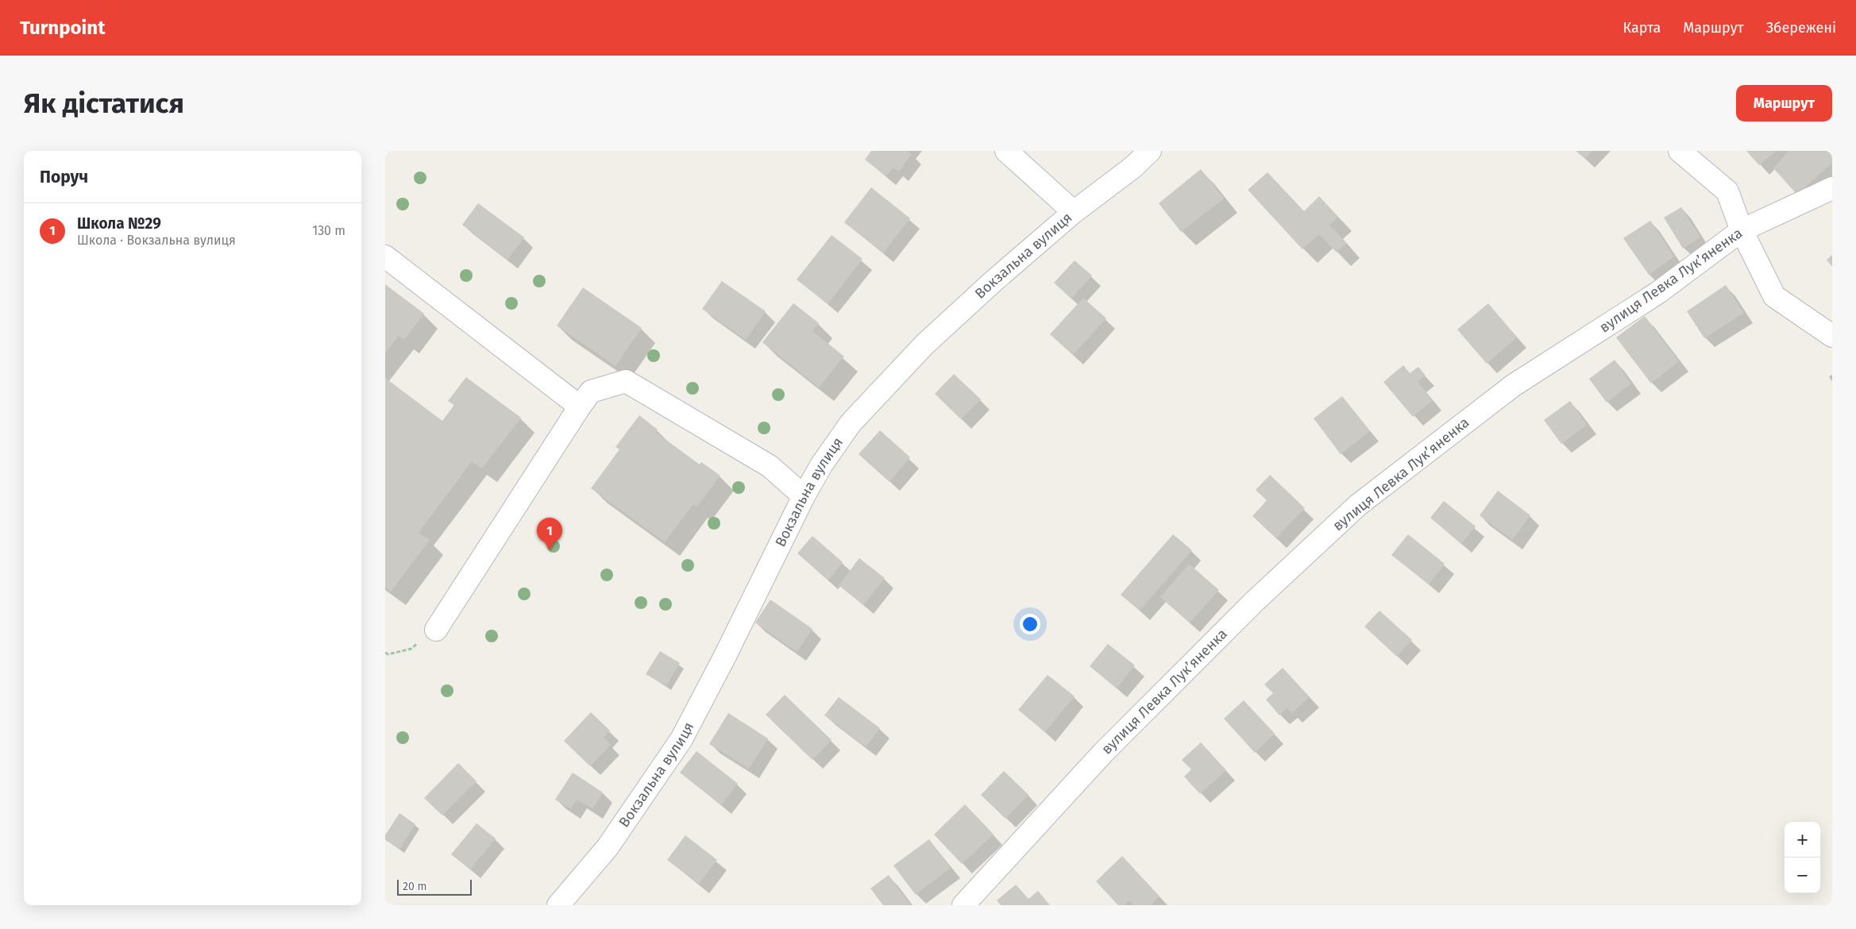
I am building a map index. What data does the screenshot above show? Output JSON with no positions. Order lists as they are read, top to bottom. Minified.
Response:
{"streets":{"street":["Вокзальна вулиця","вулиця Левка Лукʼяненка"]},"scale_bar":"20 m","page":{"header":"Turnpoint","nav":["Карта","Маршрут","Збережені"],"buttons":"Маршрут","title":"Як дістатися","heading":"Поруч","list":[{"mark":"1","name":"Школа №29","note":"Школа · Вокзальна вулиця","value":"130 m"}],"pins":"1","map_buttons":["+","−"],"scale":"20 m"}}
